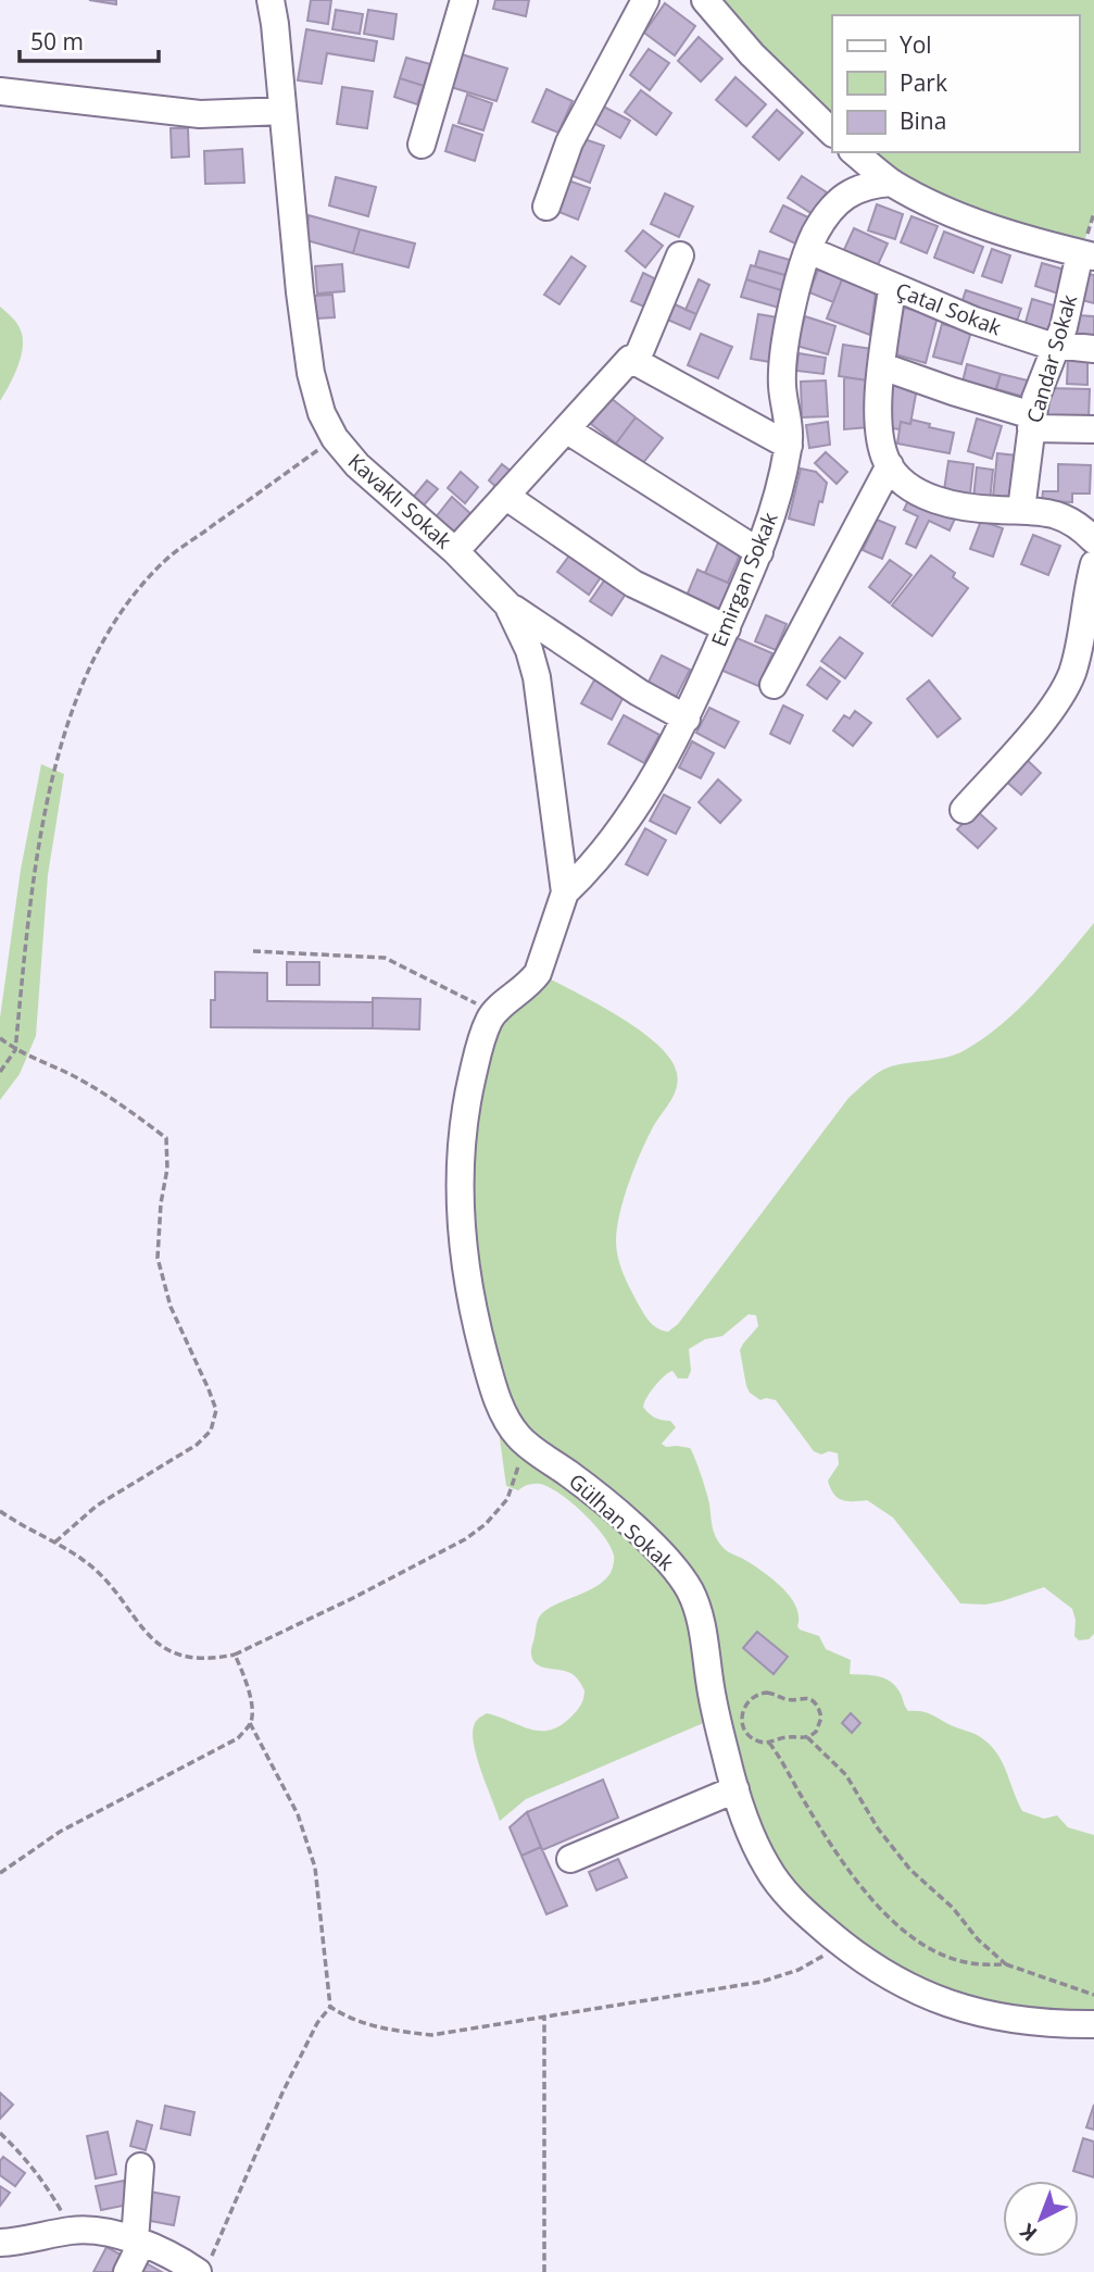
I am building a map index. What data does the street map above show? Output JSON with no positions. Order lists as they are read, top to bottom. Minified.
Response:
{"streets":{"street":["Çatal Sokak","Candar Sokak","Kavaklı Sokak","Emirgan Sokak","Gülhan Sokak"]},"crossings":[["Çatal Sokak","Candar Sokak"],["Çatal Sokak","Emirgan Sokak"],["Kavaklı Sokak","Emirgan Sokak"],["Kavaklı Sokak","Gülhan Sokak"],["Emirgan Sokak","Gülhan Sokak"]],"legend":["Yol","Park","Bina"],"scale_bar":"50 m","north":"bottom left"}
